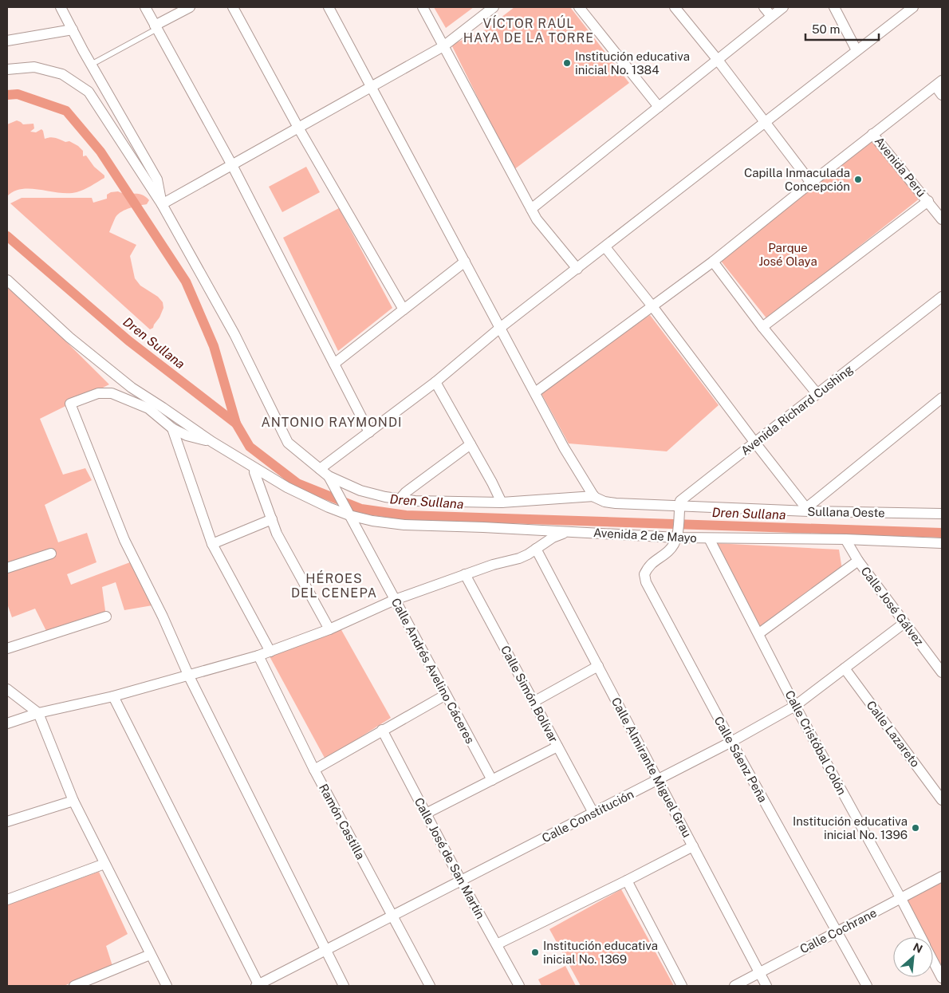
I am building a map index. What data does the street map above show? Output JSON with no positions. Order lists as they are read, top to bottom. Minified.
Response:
{"streets":{"street":["Avenida Perú","Avenida Richard Cushing","Sullana Oeste","Avenida 2 de Mayo","Calle José Gálvez","Calle Andrés Avelino Cáceres","Calle Simón Bolívar","Calle Lazareto","Calle Cristóbal Colón","Calle Sáenz Peña","Calle Almirante Miguel Grau","Calle Constitución","Ramón Castilla","Calle José de San Martín","Calle Cochrane"]},"crossings":[["Avenida Richard Cushing","Sullana Oeste"],["Avenida 2 de Mayo","Calle José Gálvez"],["Avenida 2 de Mayo","Calle Andrés Avelino Cáceres"],["Avenida 2 de Mayo","Calle Cristóbal Colón"],["Avenida 2 de Mayo","Calle Sáenz Peña"],["Calle José Gálvez","Calle Constitución"],["Calle Simón Bolívar","Calle Constitución"],["Calle Lazareto","Calle Constitución"],["Calle Cristóbal Colón","Calle Constitución"],["Calle Cristóbal Colón","Calle Cochrane"],["Calle Sáenz Peña","Calle Constitución"],["Calle Sáenz Peña","Calle Cochrane"],["Calle Almirante Miguel Grau","Calle Constitución"],["Calle Almirante Miguel Grau","Calle Cochrane"],["Calle Constitución","Ramón Castilla"],["Calle Constitución","Calle José de San Martín"]],"districts":["VÍCTOR RAÚL HAYA DE LA TORRE","ANTONIO RAYMONDI","HÉROES DEL CENEPA"],"water":["Dren Sullana"],"parks":["Parque José Olaya"],"places":["Institución educativa inicial No. 1384","Capilla Inmaculada Concepción","Institución educativa inicial No. 1396","Institución educativa inicial No. 1369"],"scale_bar":"50 m","north":"top right"}
